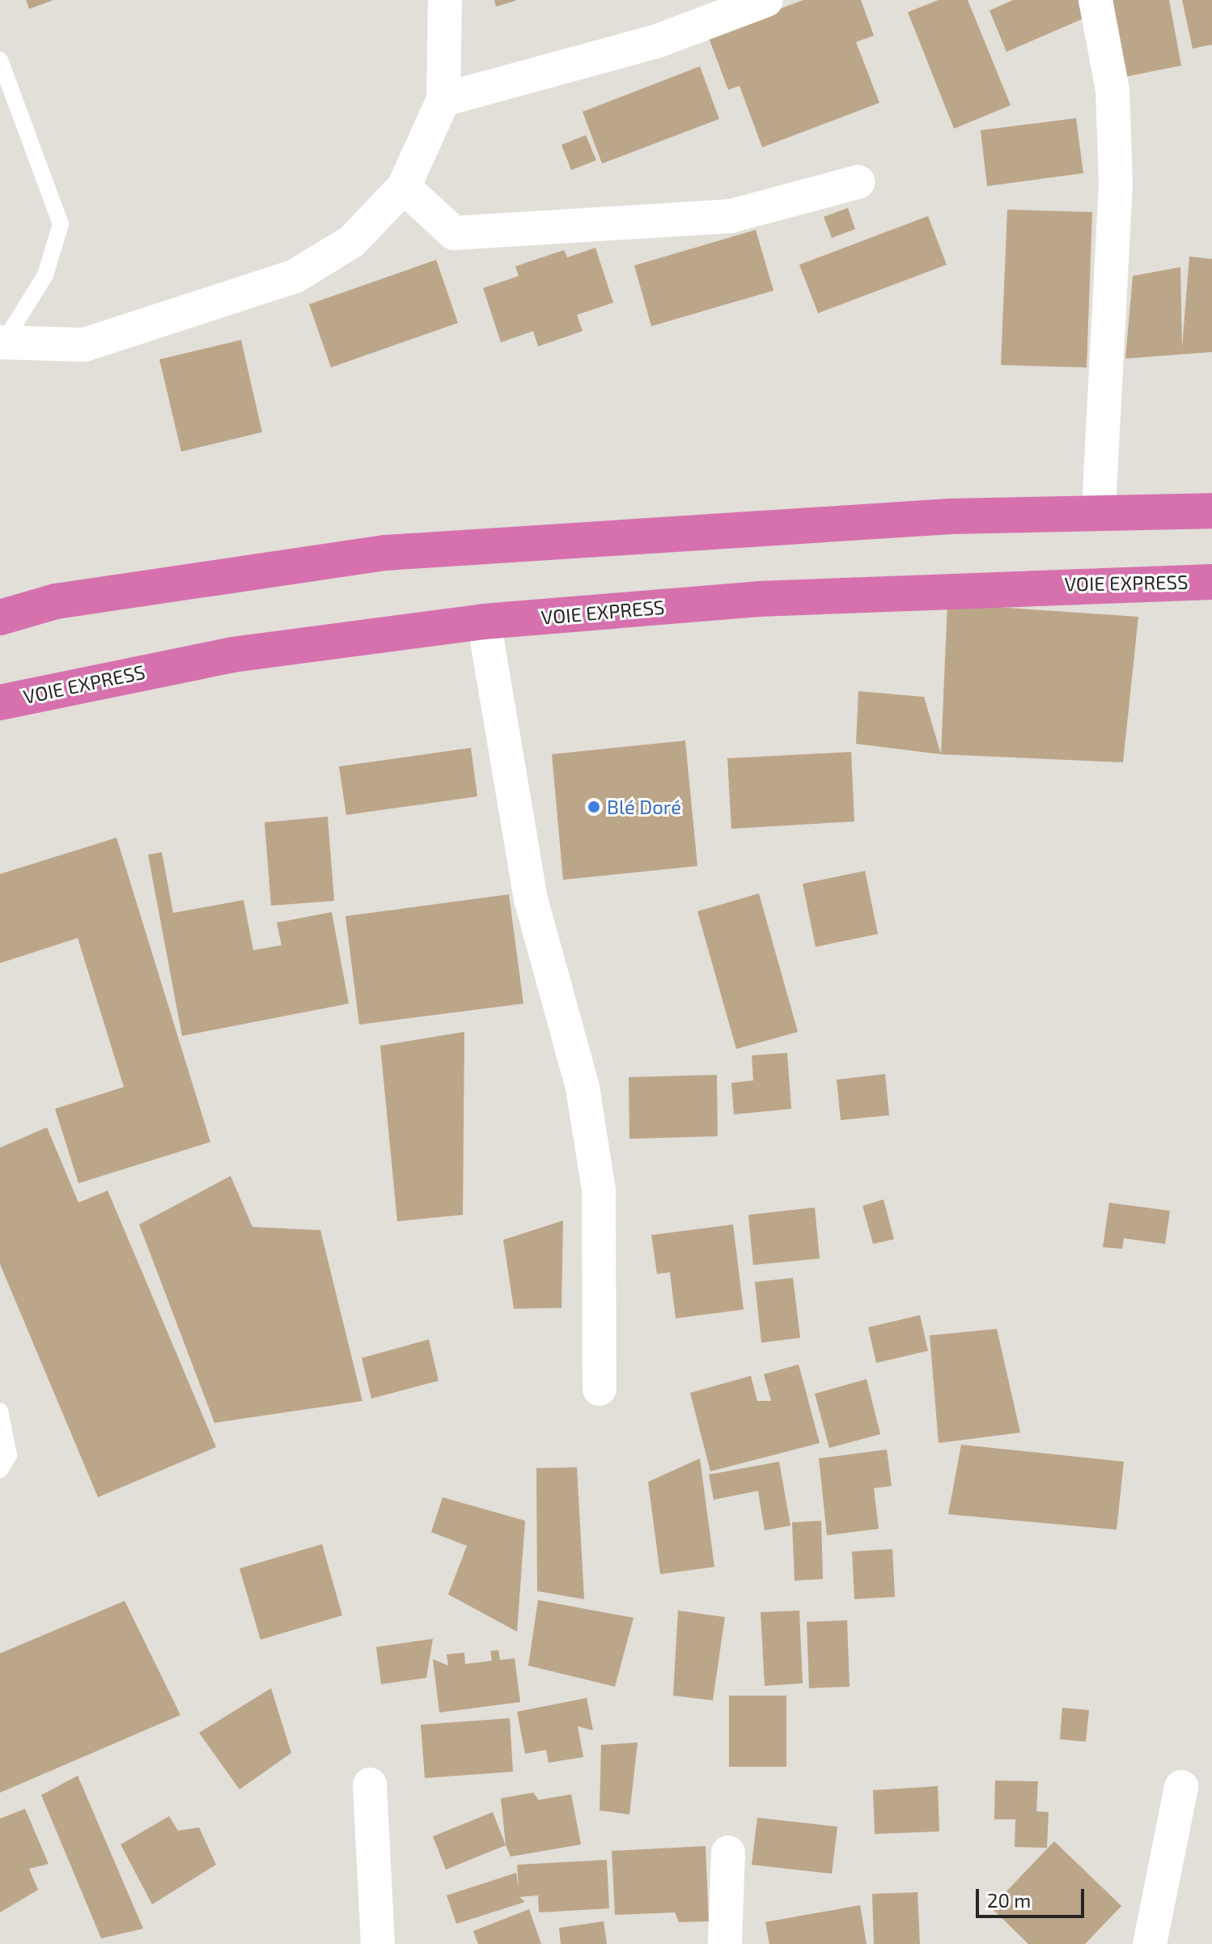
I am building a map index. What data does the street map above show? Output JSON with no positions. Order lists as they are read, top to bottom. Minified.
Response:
{"streets":{"highway":["VOIE EXPRESS"]},"places":["Blé Doré"],"scale_bar":"20 m"}
